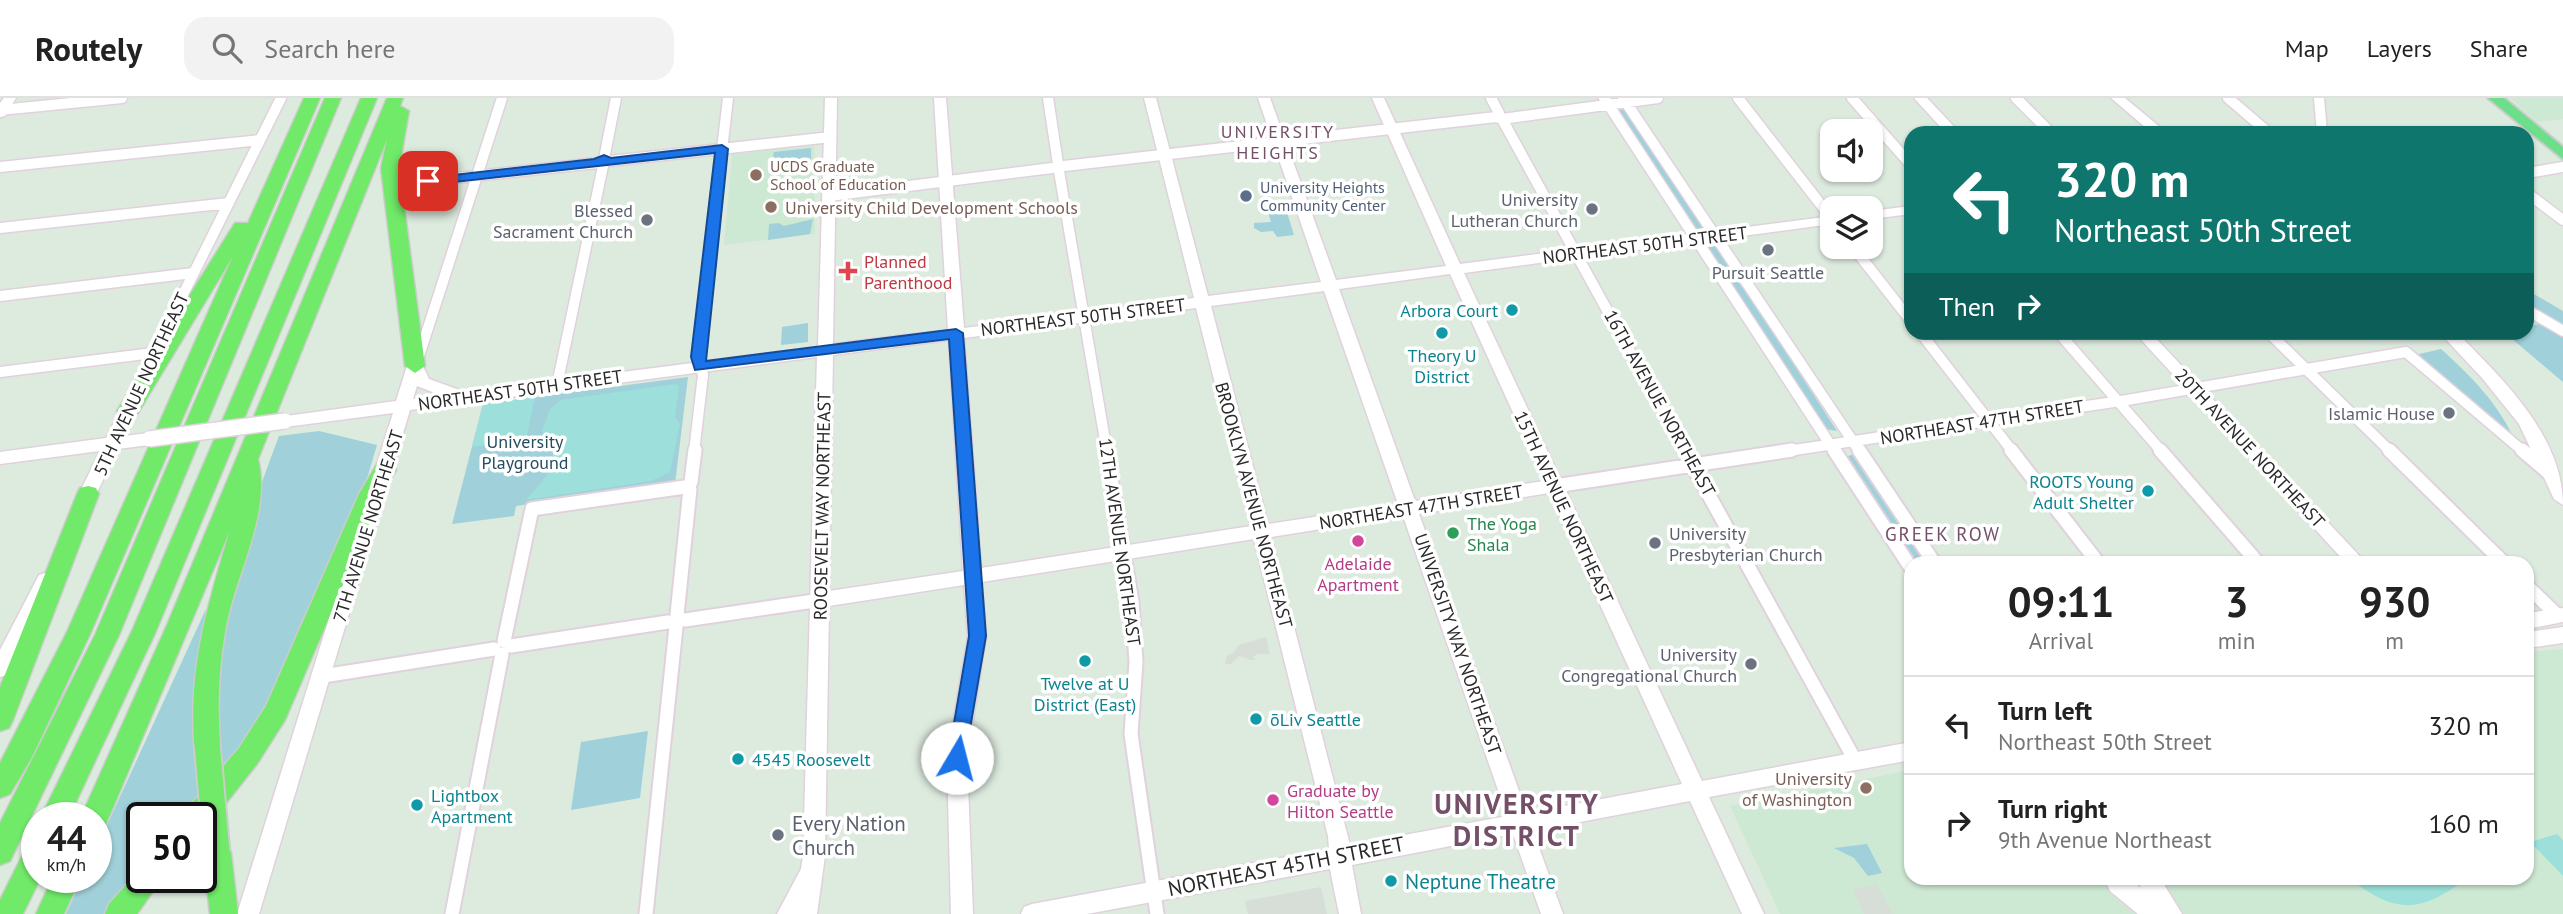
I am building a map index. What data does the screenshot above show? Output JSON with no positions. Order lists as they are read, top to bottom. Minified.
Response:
{"streets":{"main road":["NORTHEAST 50TH STREET","5TH AVENUE NORTHEAST","NORTHEAST 47TH STREET","20TH AVENUE NORTHEAST","BROOKLYN AVENUE NORTHEAST","ROOSEVELT WAY NORTHEAST","15TH AVENUE NORTHEAST","7TH AVENUE NORTHEAST","UNIVERSITY WAY NORTHEAST","NORTHEAST 45TH STREET"],"street":["16TH AVENUE NORTHEAST","12TH AVENUE NORTHEAST"]},"crossings":[["NORTHEAST 50TH STREET","5TH AVENUE NORTHEAST"],["NORTHEAST 50TH STREET","16TH AVENUE NORTHEAST"],["NORTHEAST 50TH STREET","BROOKLYN AVENUE NORTHEAST"],["NORTHEAST 50TH STREET","ROOSEVELT WAY NORTHEAST"],["NORTHEAST 50TH STREET","15TH AVENUE NORTHEAST"],["NORTHEAST 50TH STREET","7TH AVENUE NORTHEAST"],["NORTHEAST 50TH STREET","12TH AVENUE NORTHEAST"],["NORTHEAST 50TH STREET","UNIVERSITY WAY NORTHEAST"],["16TH AVENUE NORTHEAST","NORTHEAST 47TH STREET"],["16TH AVENUE NORTHEAST","NORTHEAST 45TH STREET"],["NORTHEAST 47TH STREET","20TH AVENUE NORTHEAST"],["NORTHEAST 47TH STREET","BROOKLYN AVENUE NORTHEAST"],["NORTHEAST 47TH STREET","ROOSEVELT WAY NORTHEAST"],["NORTHEAST 47TH STREET","15TH AVENUE NORTHEAST"],["NORTHEAST 47TH STREET","7TH AVENUE NORTHEAST"],["NORTHEAST 47TH STREET","12TH AVENUE NORTHEAST"],["NORTHEAST 47TH STREET","UNIVERSITY WAY NORTHEAST"],["BROOKLYN AVENUE NORTHEAST","NORTHEAST 45TH STREET"],["15TH AVENUE NORTHEAST","NORTHEAST 45TH STREET"],["12TH AVENUE NORTHEAST","NORTHEAST 45TH STREET"],["UNIVERSITY WAY NORTHEAST","NORTHEAST 45TH STREET"]],"districts":["UNIVERSITY HEIGHTS","GREEK ROW","UNIVERSITY DISTRICT"],"parks":["University Playground"],"places":{"other":["UCDS Graduate School of Education","University Heights Community Center","University Child Development Schools","University Lutheran Church","Blessed Sacrament Church","Pursuit Seattle","Arbora Court","Theory U District","Islamic House","ROOTS Young Adult Shelter","The Yoga Shala","Adelaide Apartment","University Presbyterian Church","Twelve at U District (East)","University Congregational Church","ōLiv Seattle","4545 Roosevelt","University of Washington","Graduate by Hilton Seattle","Lightbox Apartment","Every Nation Church","Neptune Theatre"],"health":["Planned Parenthood"]},"page":{"header":"Routely","search":"Search here","nav":["Map","Layers","Share"],"turn":["320 m","Northeast 50th Street"],"then":"Then","eta":["09:11","Arrival","3","min","930","m"],"list":[{"name":"Turn left","note":"Northeast 50th Street","value":"320 m"},{"name":"Turn right","note":"9th Avenue Northeast","value":"160 m"}],"speed":"44 km/h","limit":"50"}}
